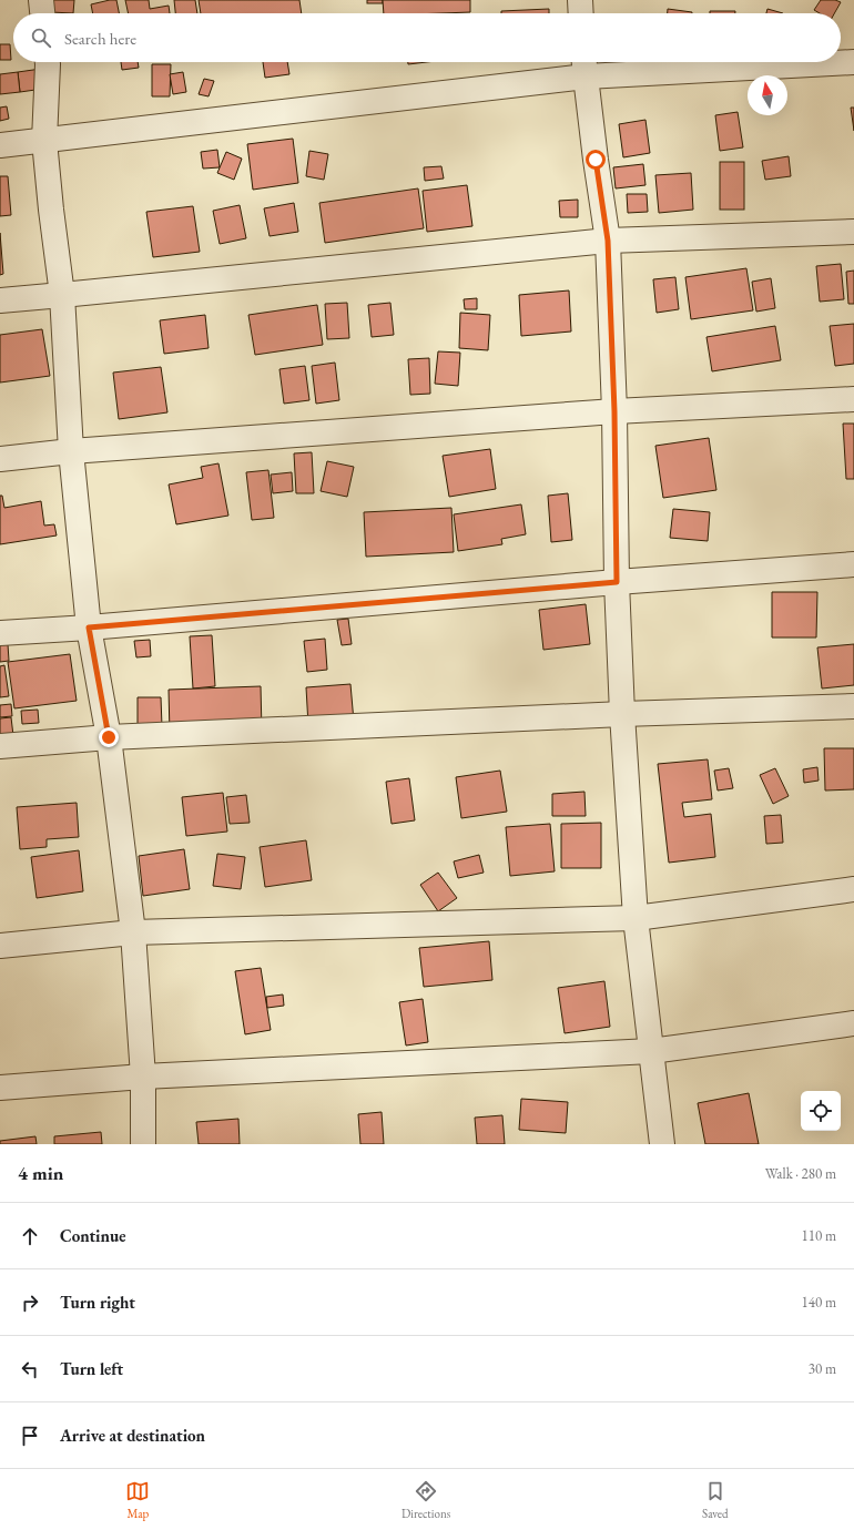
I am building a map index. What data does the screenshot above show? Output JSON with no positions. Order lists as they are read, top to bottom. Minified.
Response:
{"north":"top","page":{"search":"Search here","heading":["4 min","Walk · 280 m"],"list":[["Continue","110 m"],["Turn right","140 m"],["Turn left","30 m"],"Arrive at destination"],"nav":["Map","Directions","Saved"]}}
